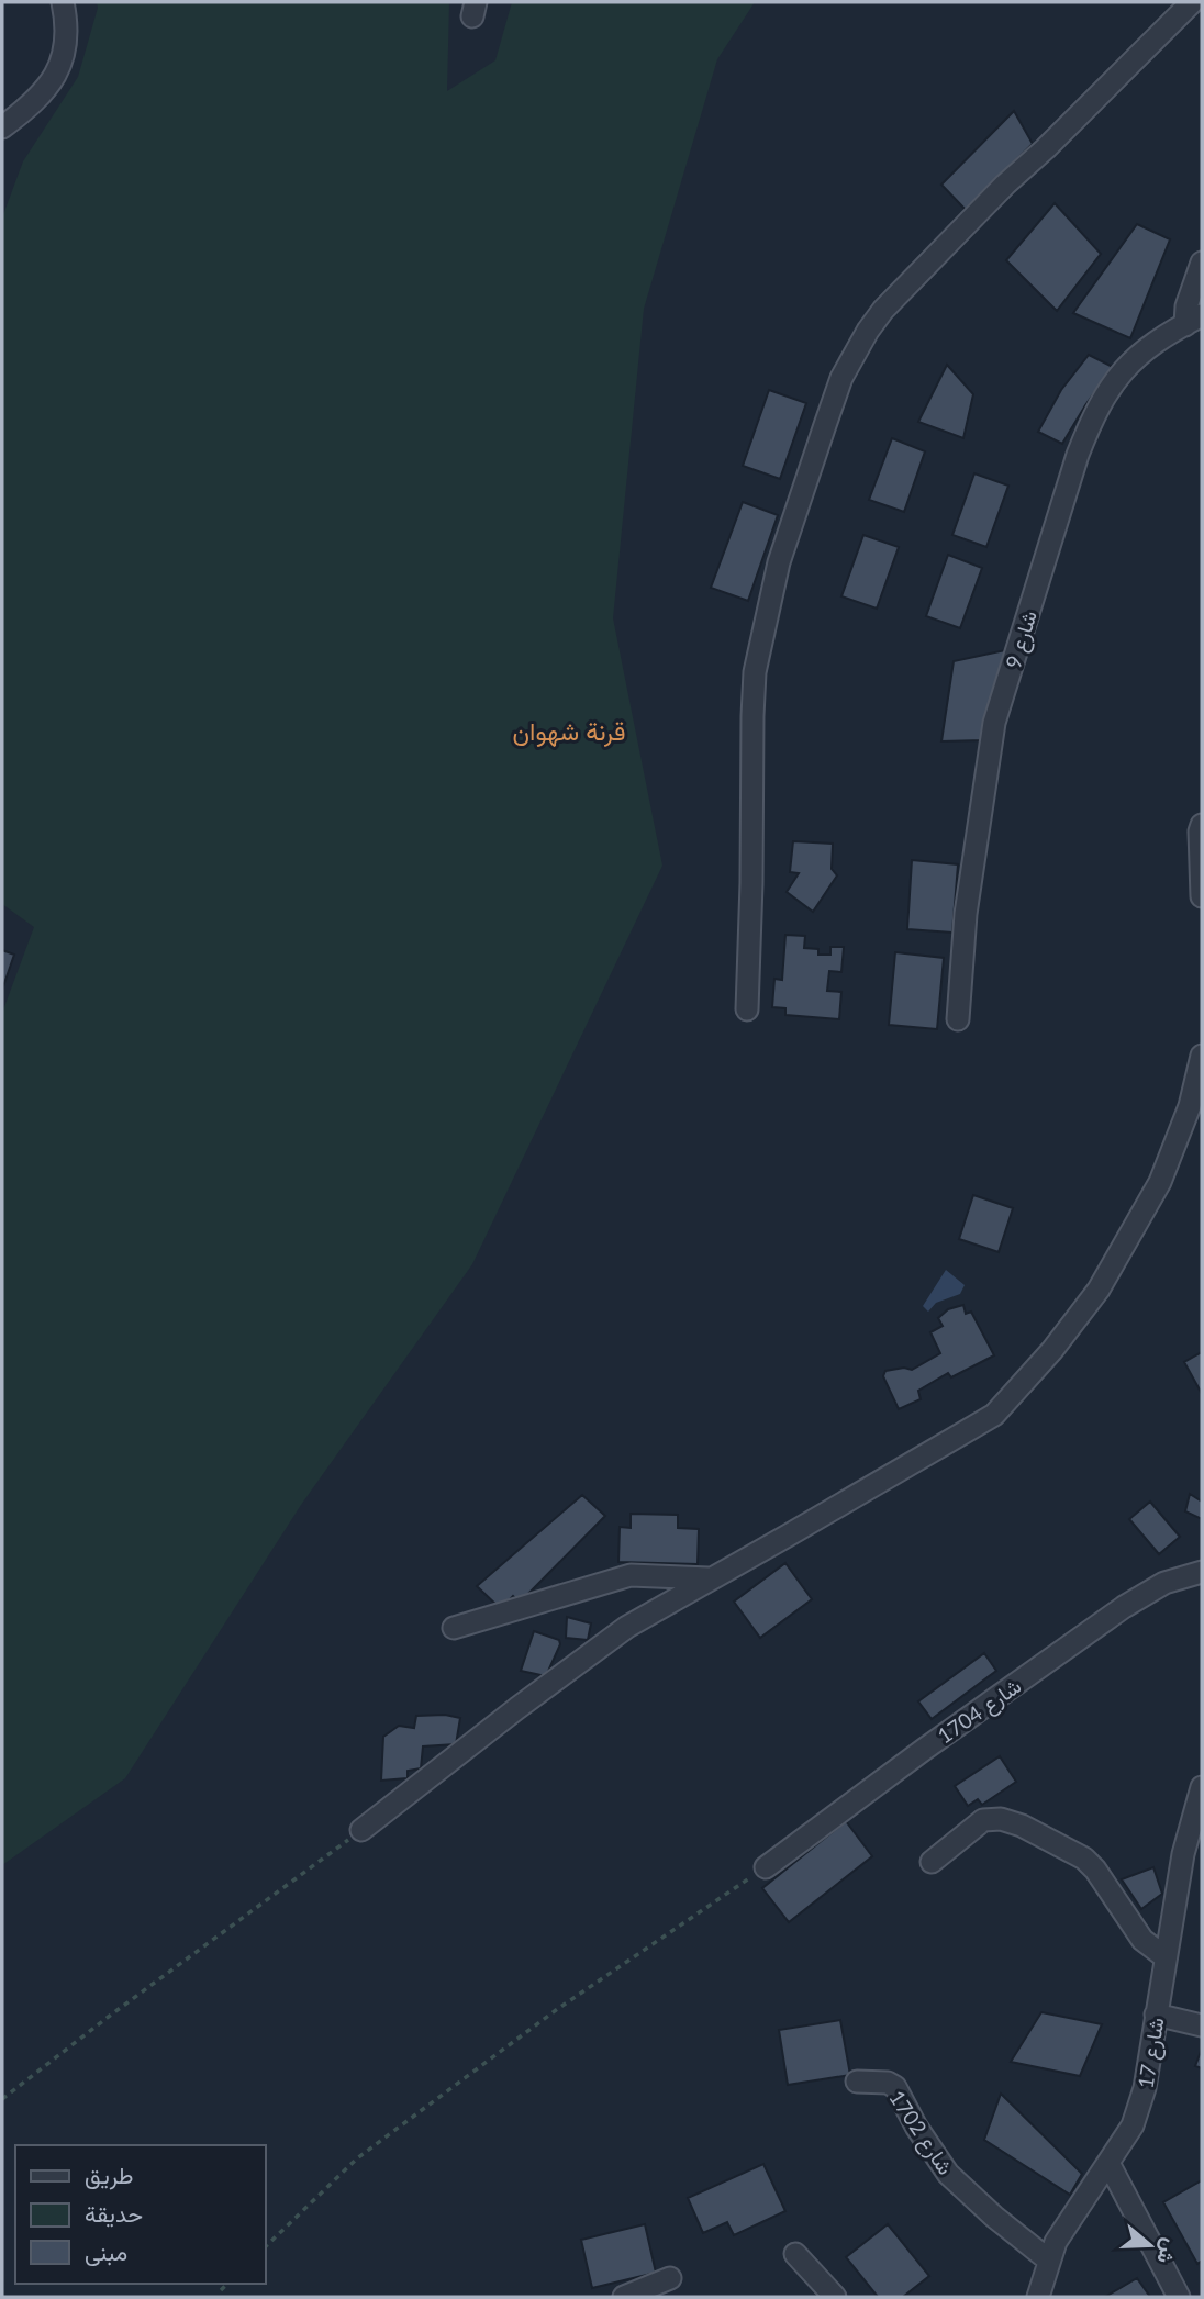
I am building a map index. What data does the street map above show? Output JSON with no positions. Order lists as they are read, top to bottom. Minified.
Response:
{"streets":{"street":["شارع 9","شارع 1704","شارع 17","شارع 1702"]},"crossings":[["شارع 17","شارع 1702"]],"districts":["قرنة شهوان"],"legend":["طريق","حديقة","مبنى"],"north":"right"}
